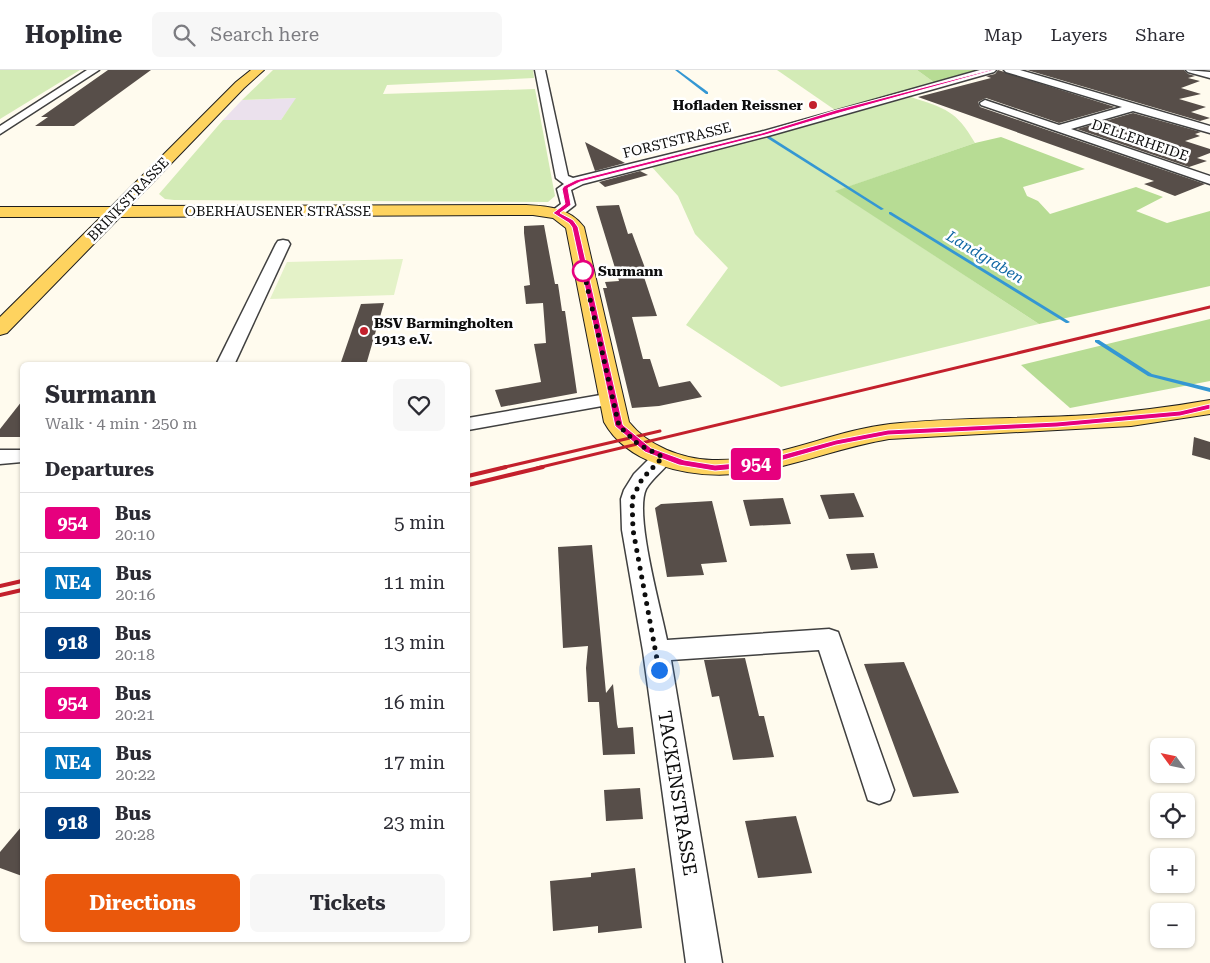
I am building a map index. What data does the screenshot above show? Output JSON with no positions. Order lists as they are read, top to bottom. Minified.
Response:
{"streets":{"main road":["BRINKSTRASSE","OBERHAUSENER STRASSE"],"street":["FORSTSTRASSE","DELLERHEIDE","TACKENSTRASSE"]},"crossings":[["BRINKSTRASSE","OBERHAUSENER STRASSE"]],"water":["Landgraben"],"places":["Hofladen Reissner","Surmann","BSV Barmingholten 1913 e.V."],"lines":["bus line 954"],"north":"top left","page":{"header":"Hopline","search":"Search here","nav":["Map","Layers","Share"],"on_map":"954","heading":[["Surmann","Walk · 4 min · 250 m"],"Departures"],"list":[{"mark":"954","name":"Bus","note":"20:10","value":"5 min"},{"mark":"NE4","name":"Bus","note":"20:16","value":"11 min"},{"mark":"918","name":"Bus","note":"20:18","value":"13 min"},{"mark":"954","name":"Bus","note":"20:21","value":"16 min"},{"mark":"NE4","name":"Bus","note":"20:22","value":"17 min"},{"mark":"918","name":"Bus","note":"20:28","value":"23 min"}],"map_buttons":["+","−"],"buttons":["Directions","Tickets"]}}
